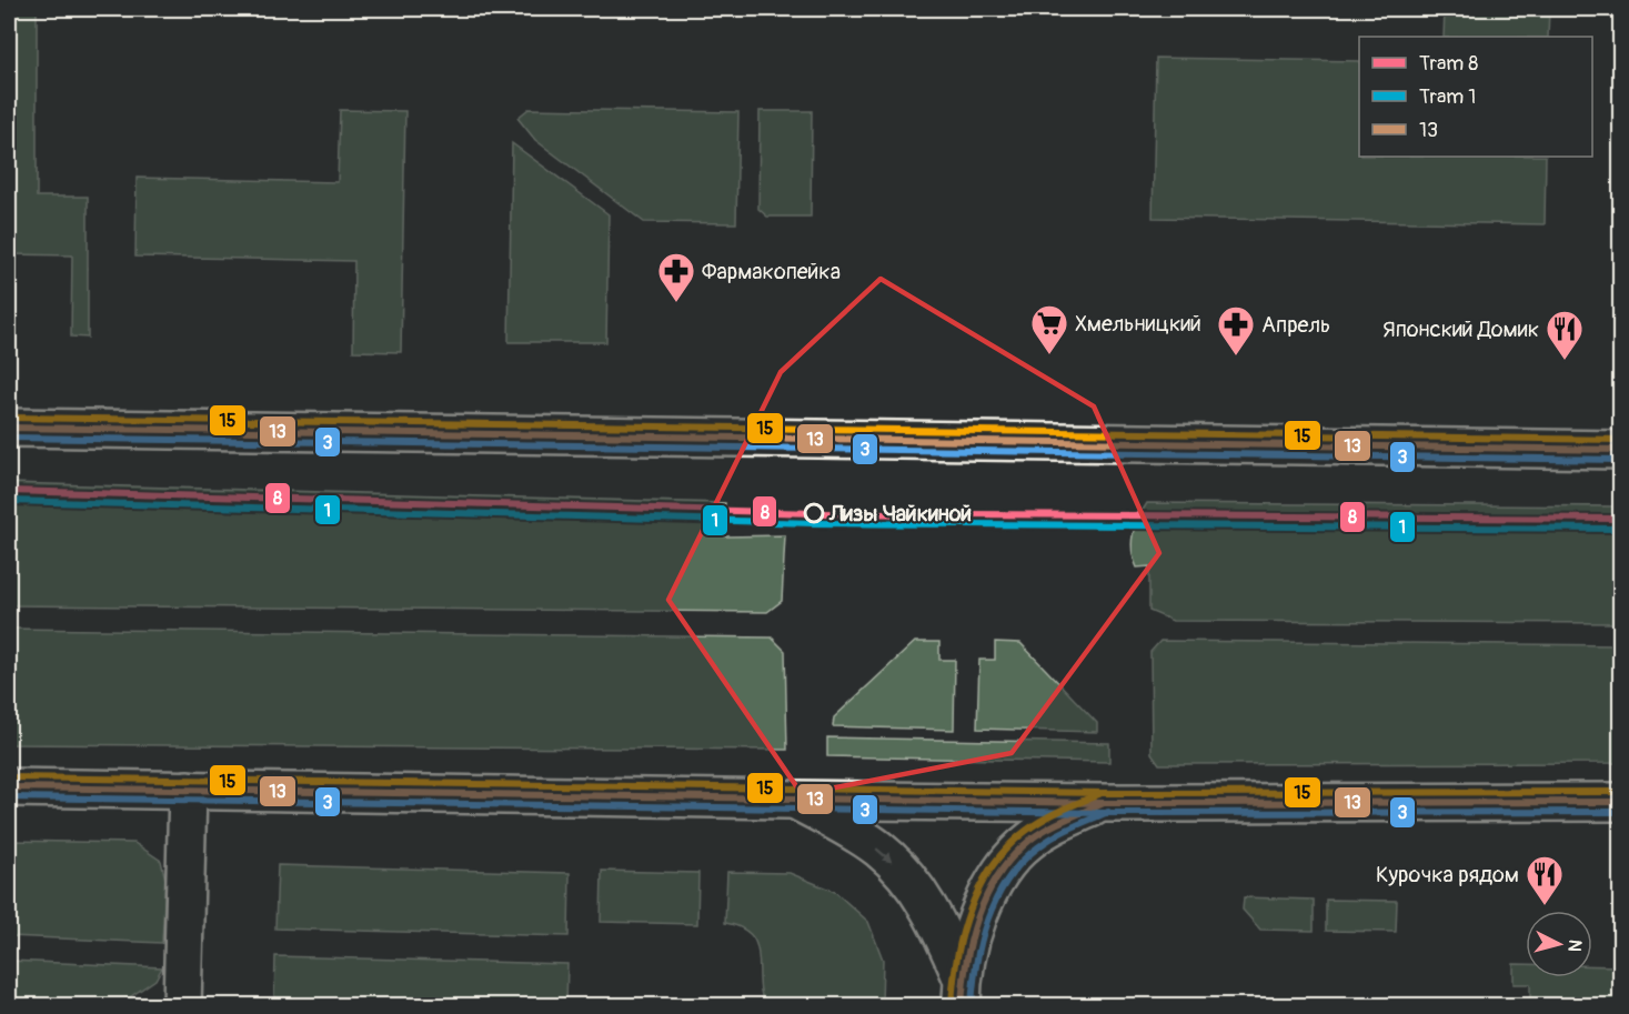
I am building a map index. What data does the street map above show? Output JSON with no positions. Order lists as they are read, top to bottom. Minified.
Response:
{"places":{"pharmacy":["Фармакопейка","Апрель"],"supermarket":["Хмельницкий"],"restaurant":["Японский Домик","Курочка рядом"],"other":["Лизы Чайкиной"]},"lines":["transit line 15","transit line 13","transit line 3","tram line 8","tram line 1"],"legend":["Tram 8","Tram 1","13"],"north":"right"}
